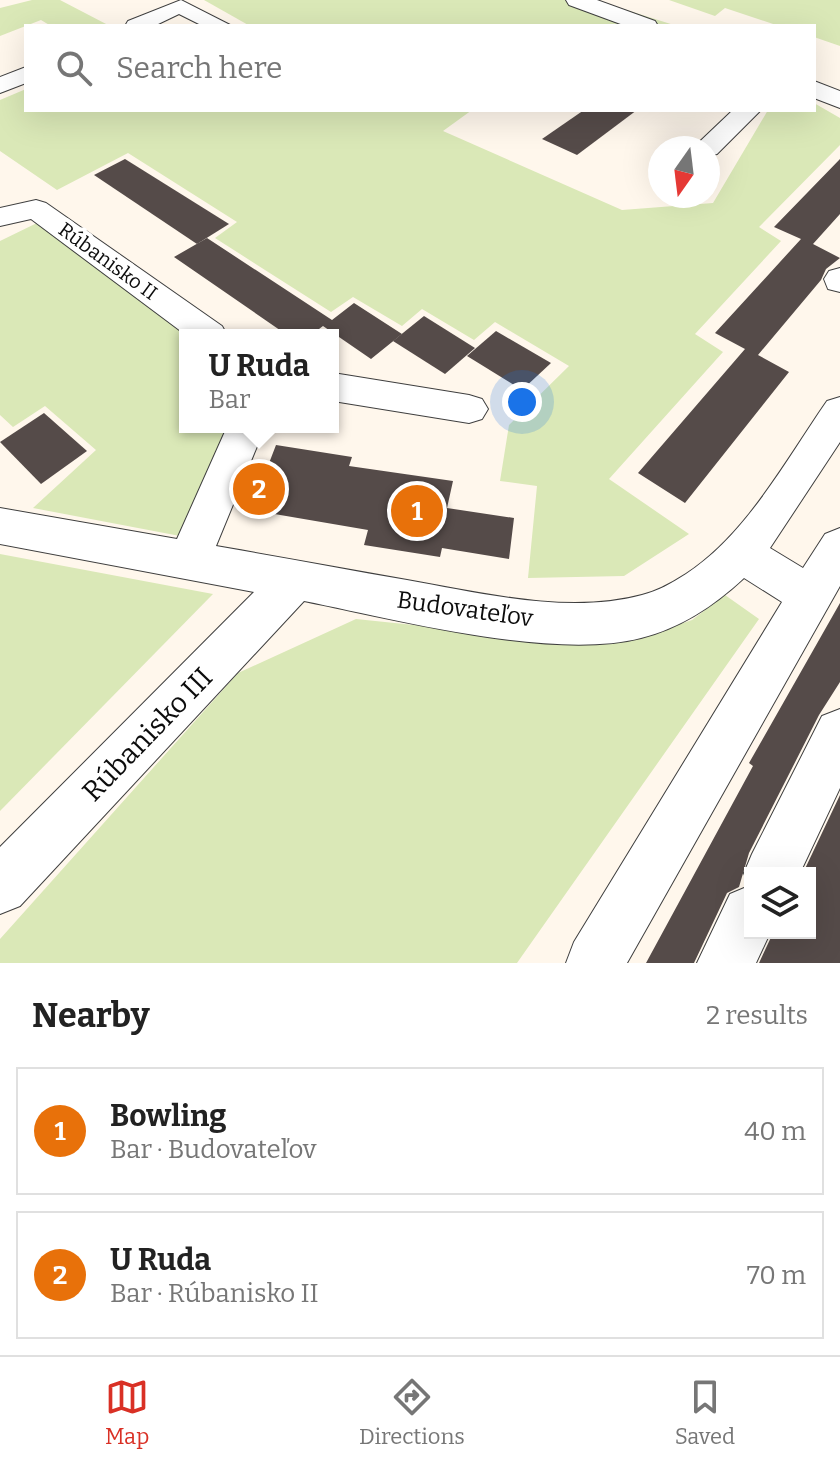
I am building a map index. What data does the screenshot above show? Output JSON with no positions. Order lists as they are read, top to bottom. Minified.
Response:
{"streets":{"street":["Rúbanisko II","Budovateľov","Rúbanisko III"]},"crossings":[["Budovateľov","Rúbanisko III"]],"north":"bottom","page":{"search":"Search here","popup":["U Ruda","Bar"],"pins":["2","1"],"heading":["Nearby","2 results"],"list":[{"mark":"1","name":"Bowling","note":"Bar · Budovateľov","value":"40 m"},{"mark":"2","name":"U Ruda","note":"Bar · Rúbanisko II","value":"70 m"}],"nav":["Map","Directions","Saved"]}}
